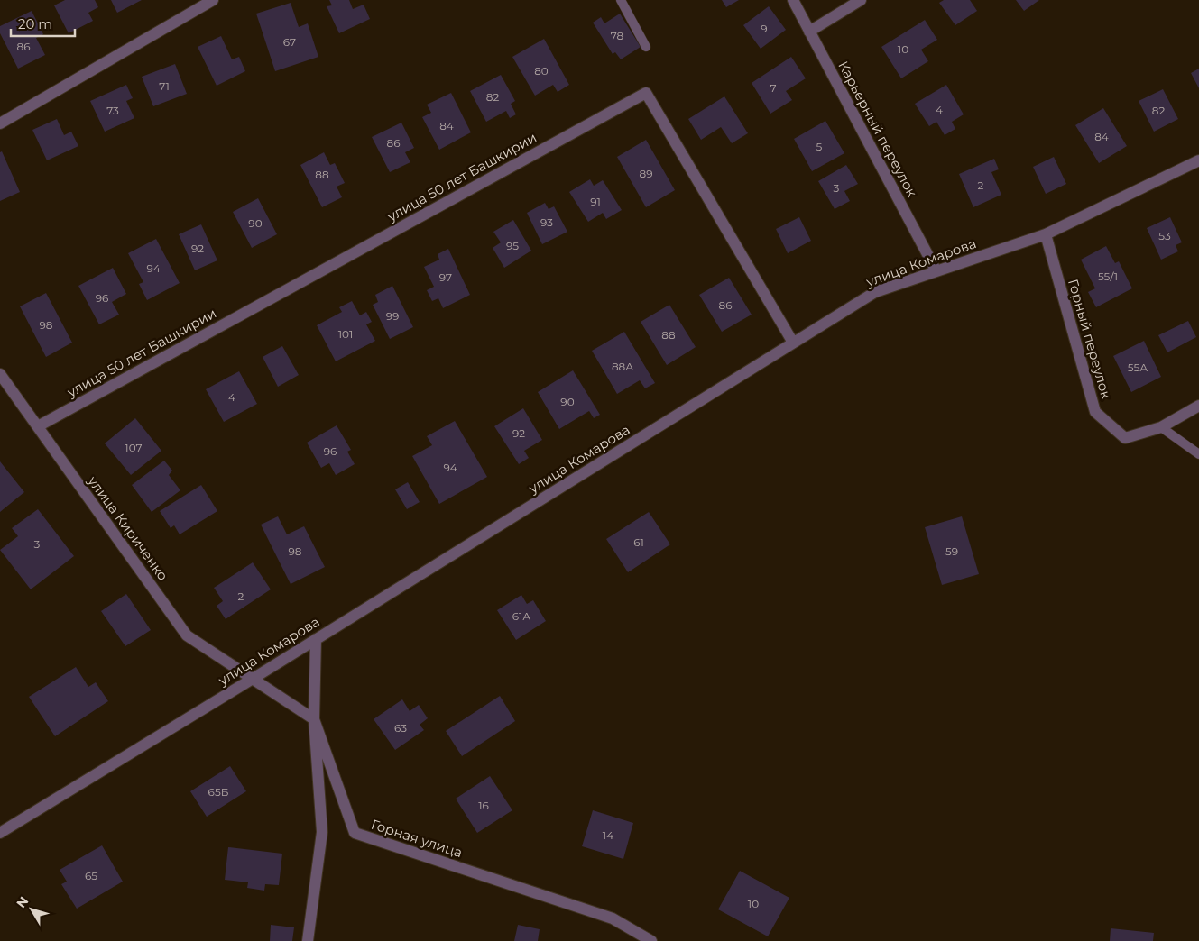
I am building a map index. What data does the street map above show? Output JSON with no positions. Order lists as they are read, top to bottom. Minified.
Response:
{"streets":{"street":["Карьерный переулок","улица 50 лет Башкирии","улица Комарова","Горный переулок","улица Кириченко","Горная улица"]},"crossings":[["Карьерный переулок","улица Комарова"],["улица 50 лет Башкирии","улица Комарова"],["улица 50 лет Башкирии","улица Кириченко"],["улица Комарова","Горный переулок"],["улица Комарова","улица Кириченко"]],"house_numbers":["9","78","67","86","10","80","71","7","82","4","73","82","84","84","86","5","89","88","2","3","91","93","90","53","95","92","94","55/1","97","96","86","99","98","101","88","88А","55А","4","90","92","107","96","94","61","3","98","59","2","61А","63","65Б","16","14","65","10"],"scale_bar":"20 m","north":"top left"}
